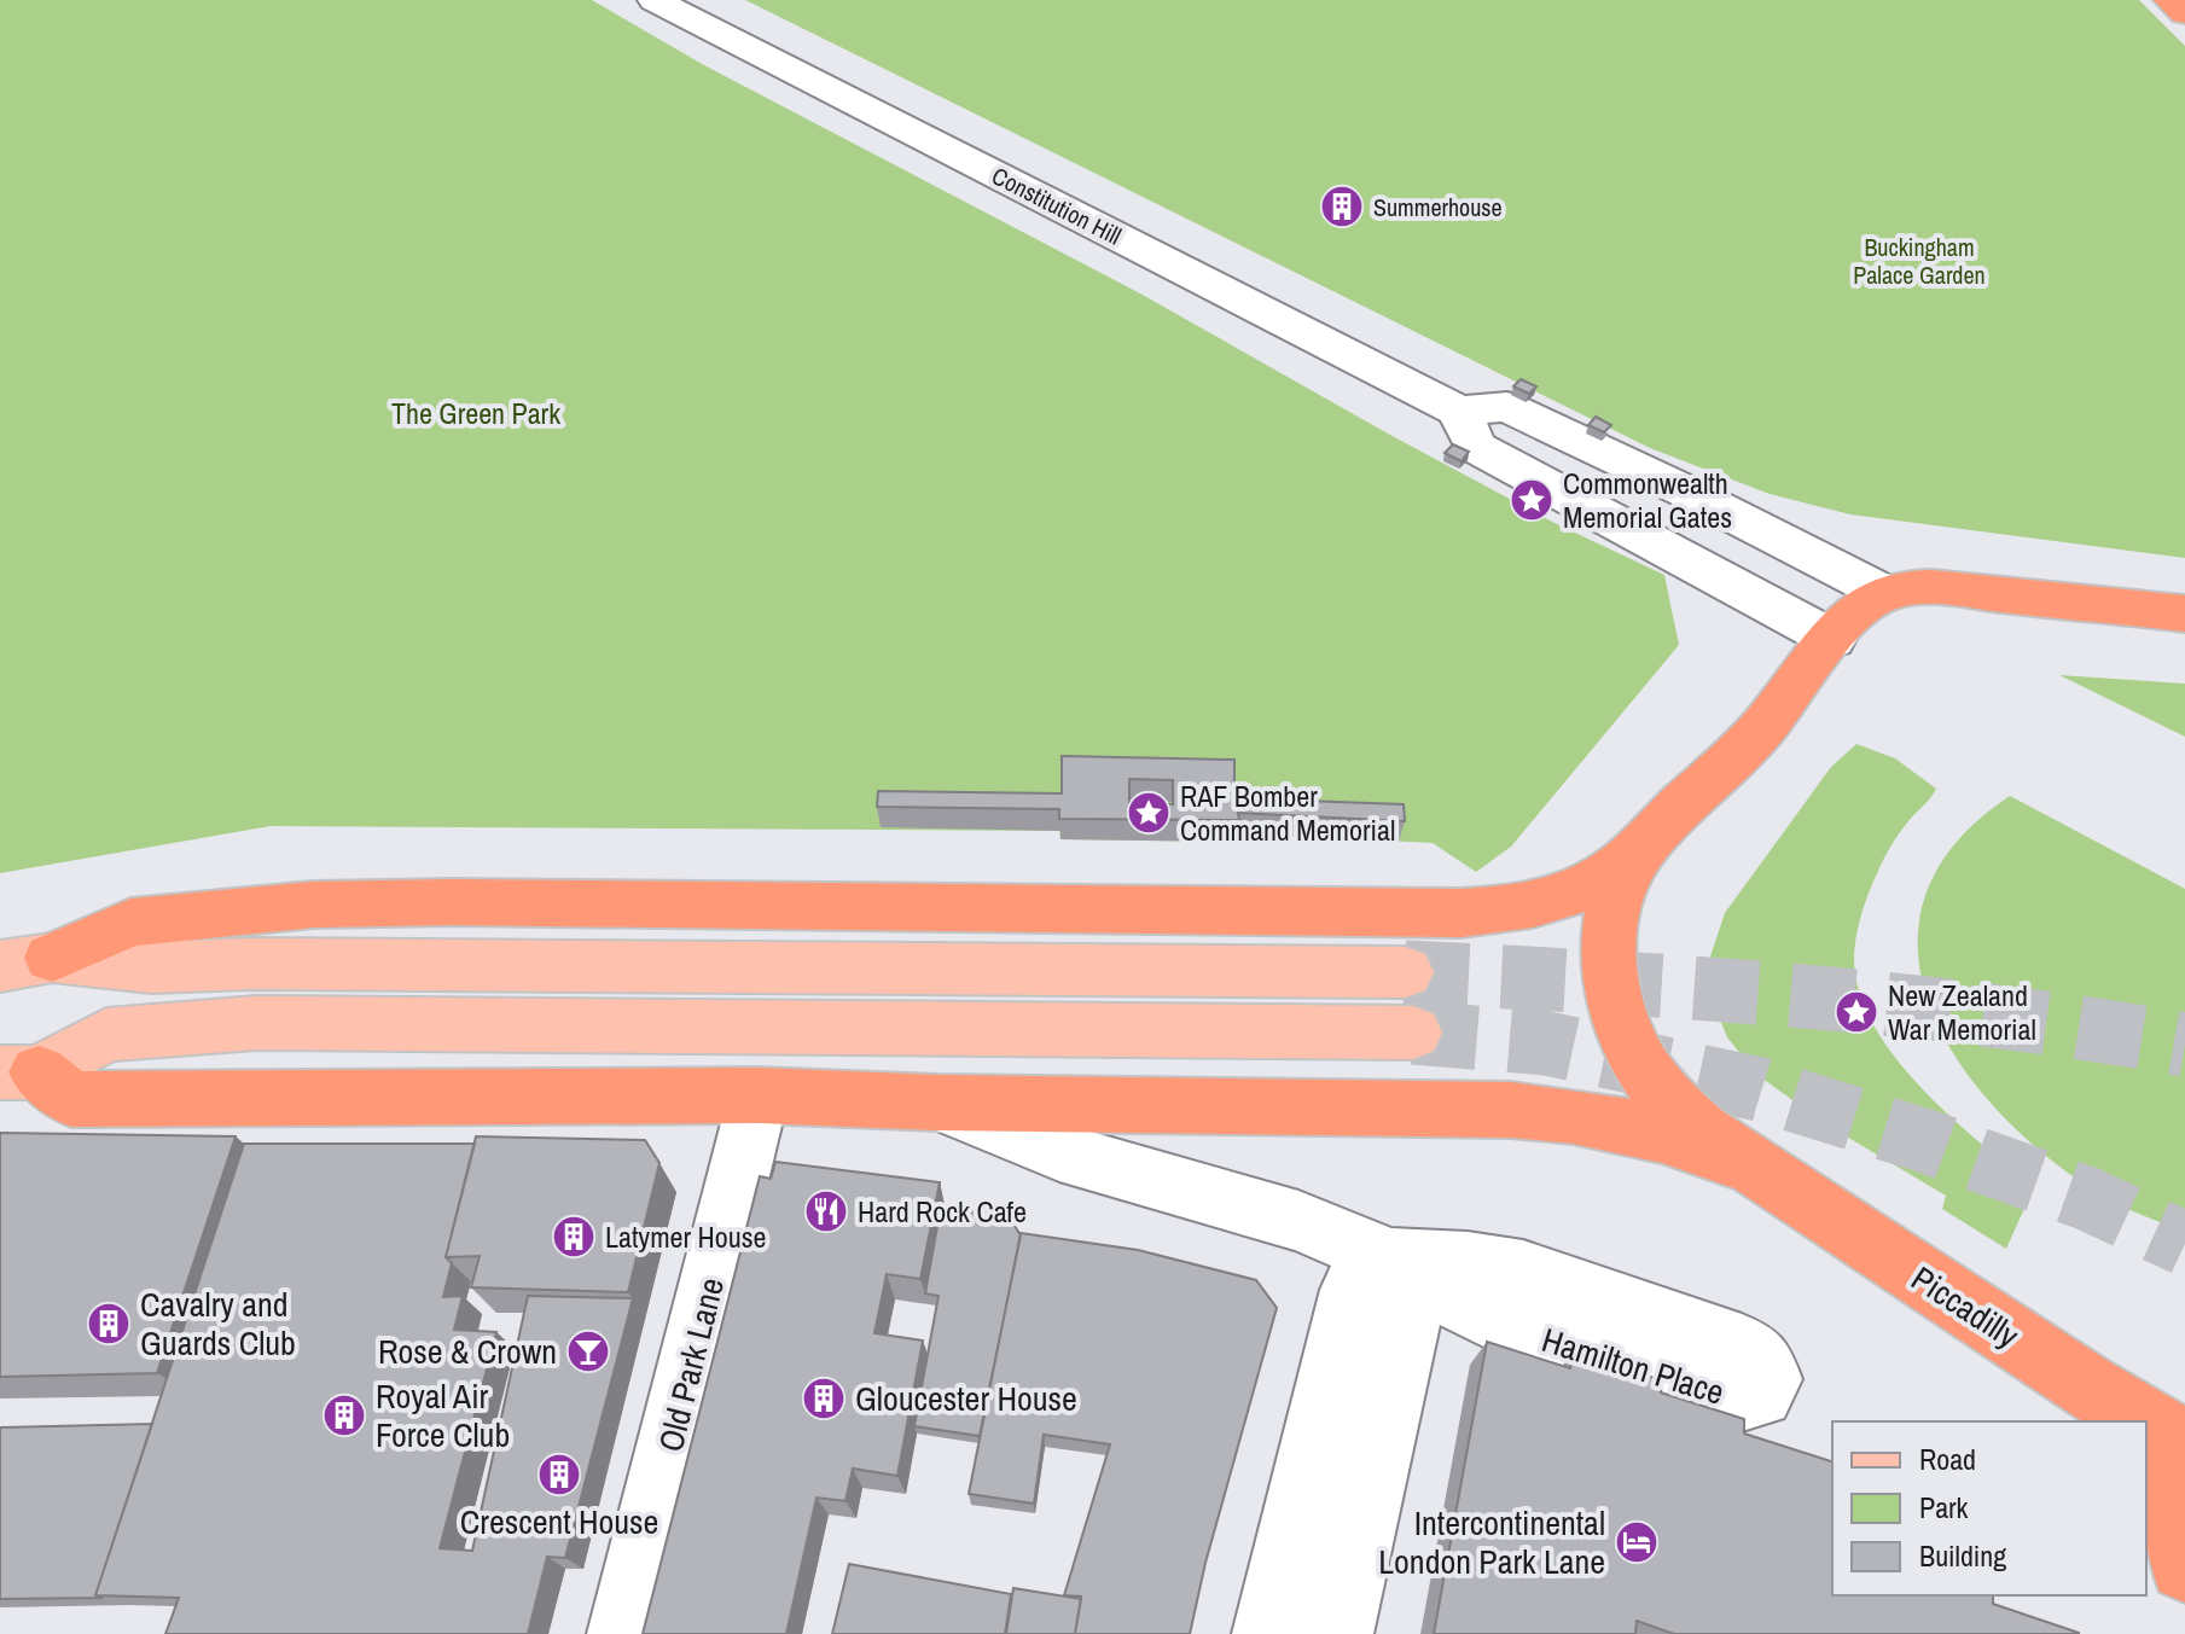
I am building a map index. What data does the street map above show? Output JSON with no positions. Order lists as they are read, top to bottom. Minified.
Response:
{"streets":{"highway":["Piccadilly"],"street":["Constitution Hill","Old Park Lane","Hamilton Place"]},"parks":["Buckingham Palace Garden","The Green Park"],"places":{"building":["Summerhouse","Latymer House","Cavalry and Guards Club","Gloucester House","Royal Air Force Club","Crescent House"],"place":["Commonwealth Memorial Gates","RAF Bomber Command Memorial","New Zealand War Memorial"],"restaurant":["Hard Rock Cafe"],"bar":["Rose & Crown"],"hotel":["Intercontinental London Park Lane"]},"legend":["Road","Park","Building"]}
